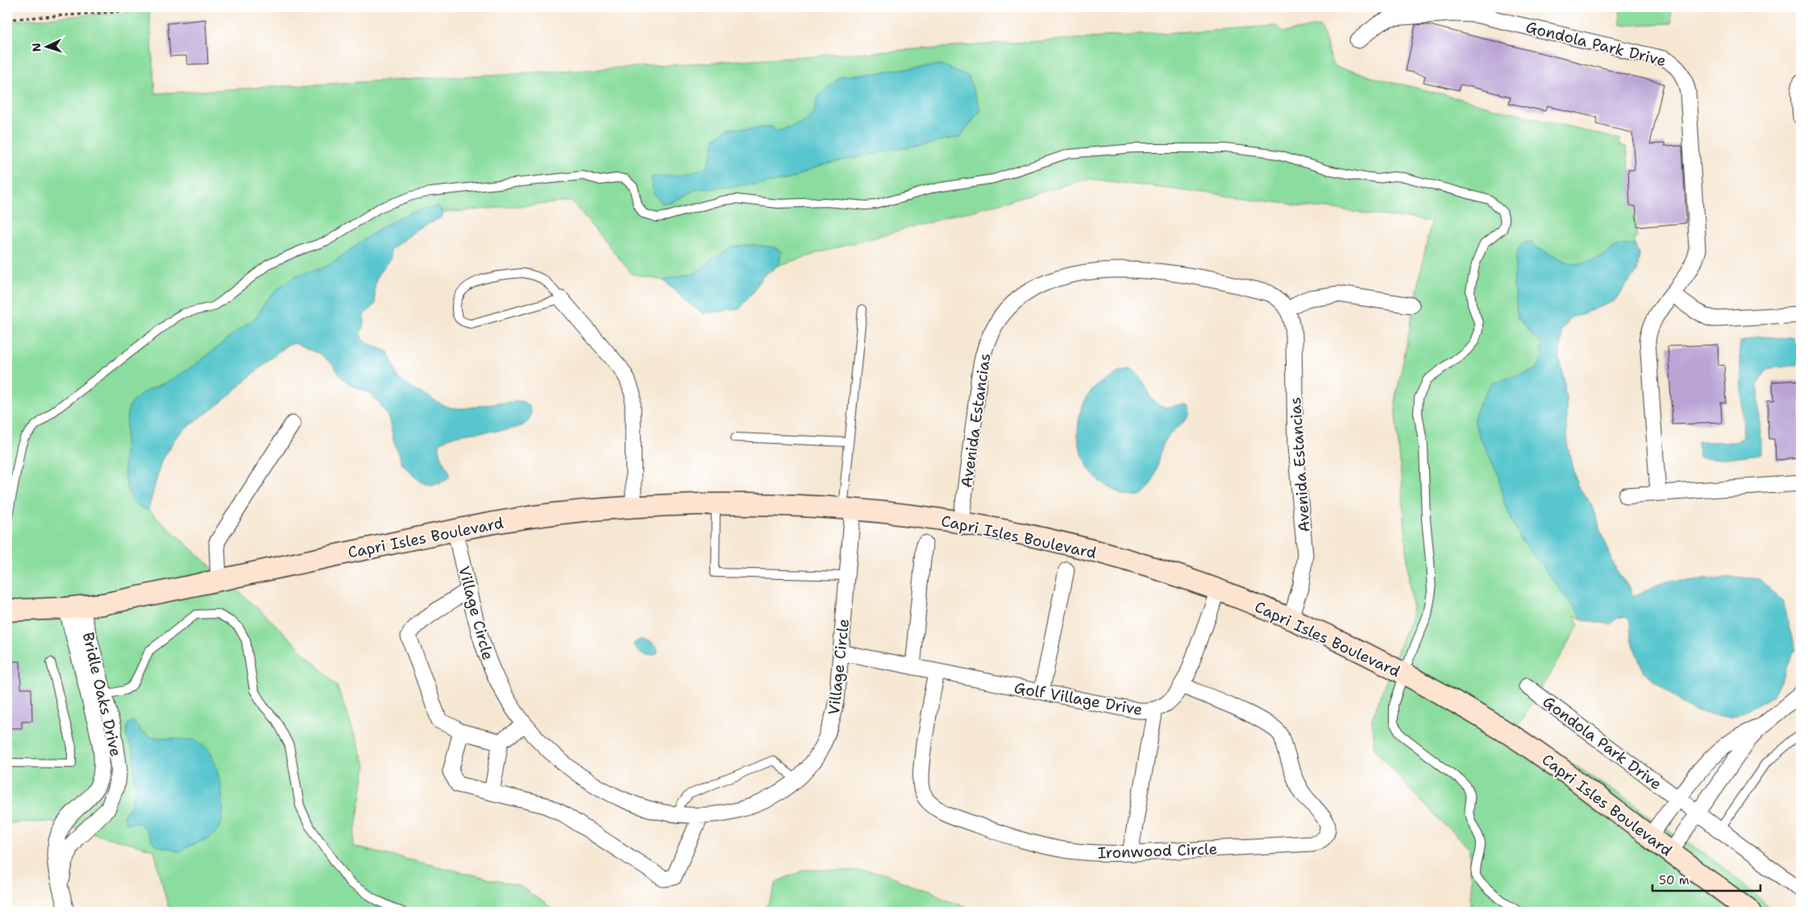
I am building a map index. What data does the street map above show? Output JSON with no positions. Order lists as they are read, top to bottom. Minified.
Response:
{"streets":{"street":["Gondola Park Drive","Avenida Estancias","Capri Isles Boulevard","Village Circle","Bridle Oaks Drive","Golf Village Drive","Ironwood Circle"]},"crossings":[["Gondola Park Drive","Capri Isles Boulevard"],["Avenida Estancias","Capri Isles Boulevard"],["Capri Isles Boulevard","Village Circle"],["Capri Isles Boulevard","Bridle Oaks Drive"],["Capri Isles Boulevard","Golf Village Drive"],["Golf Village Drive","Ironwood Circle"]],"scale_bar":"50 m","north":"left"}
